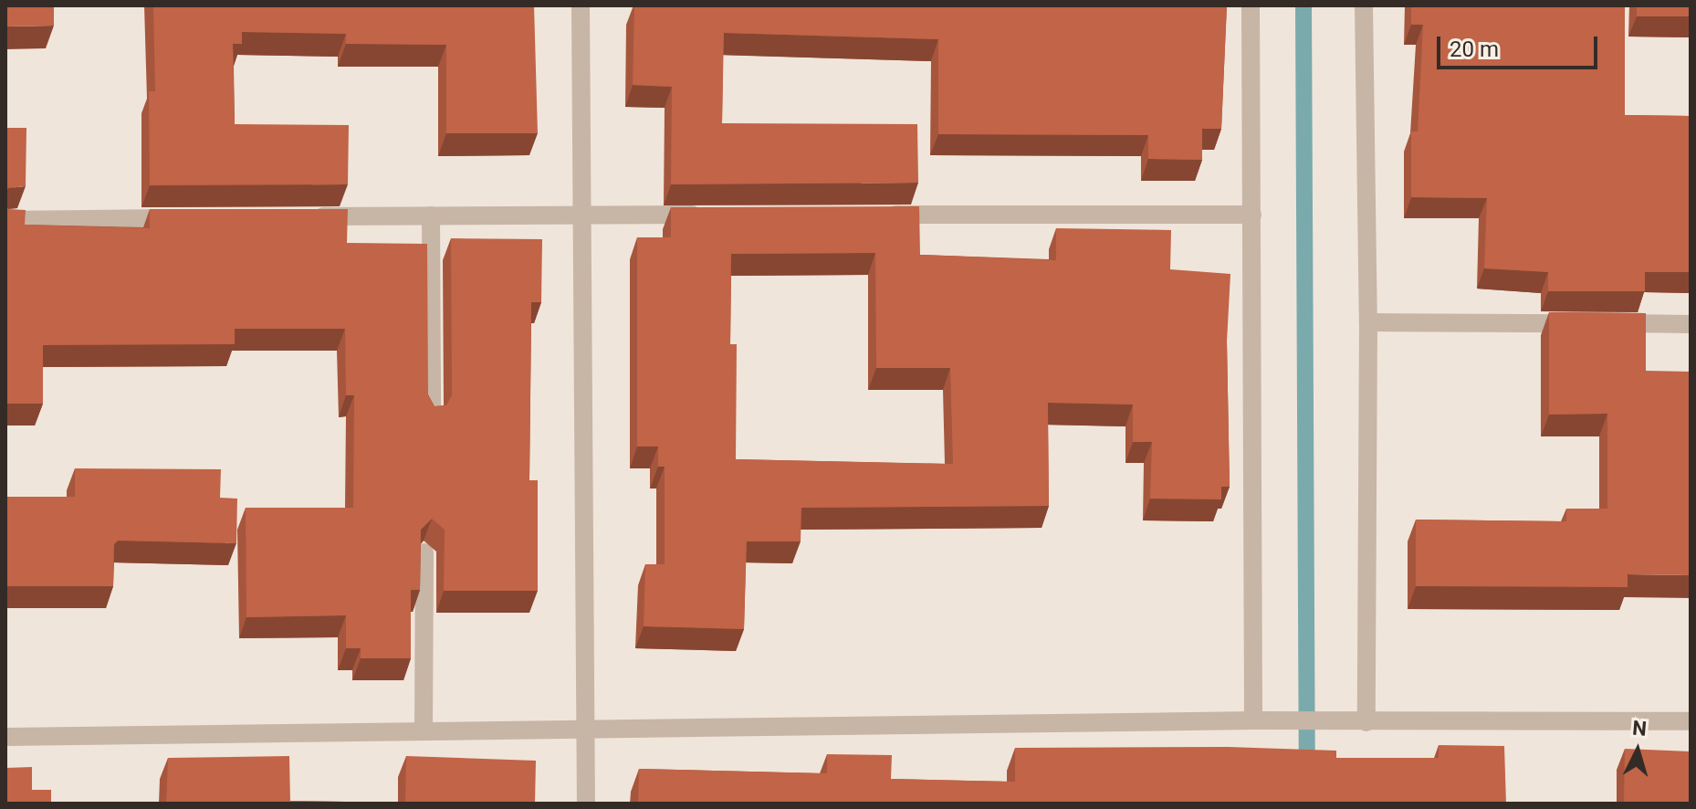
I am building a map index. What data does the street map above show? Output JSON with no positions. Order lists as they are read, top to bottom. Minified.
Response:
{"scale_bar":"20 m","north":"top"}
